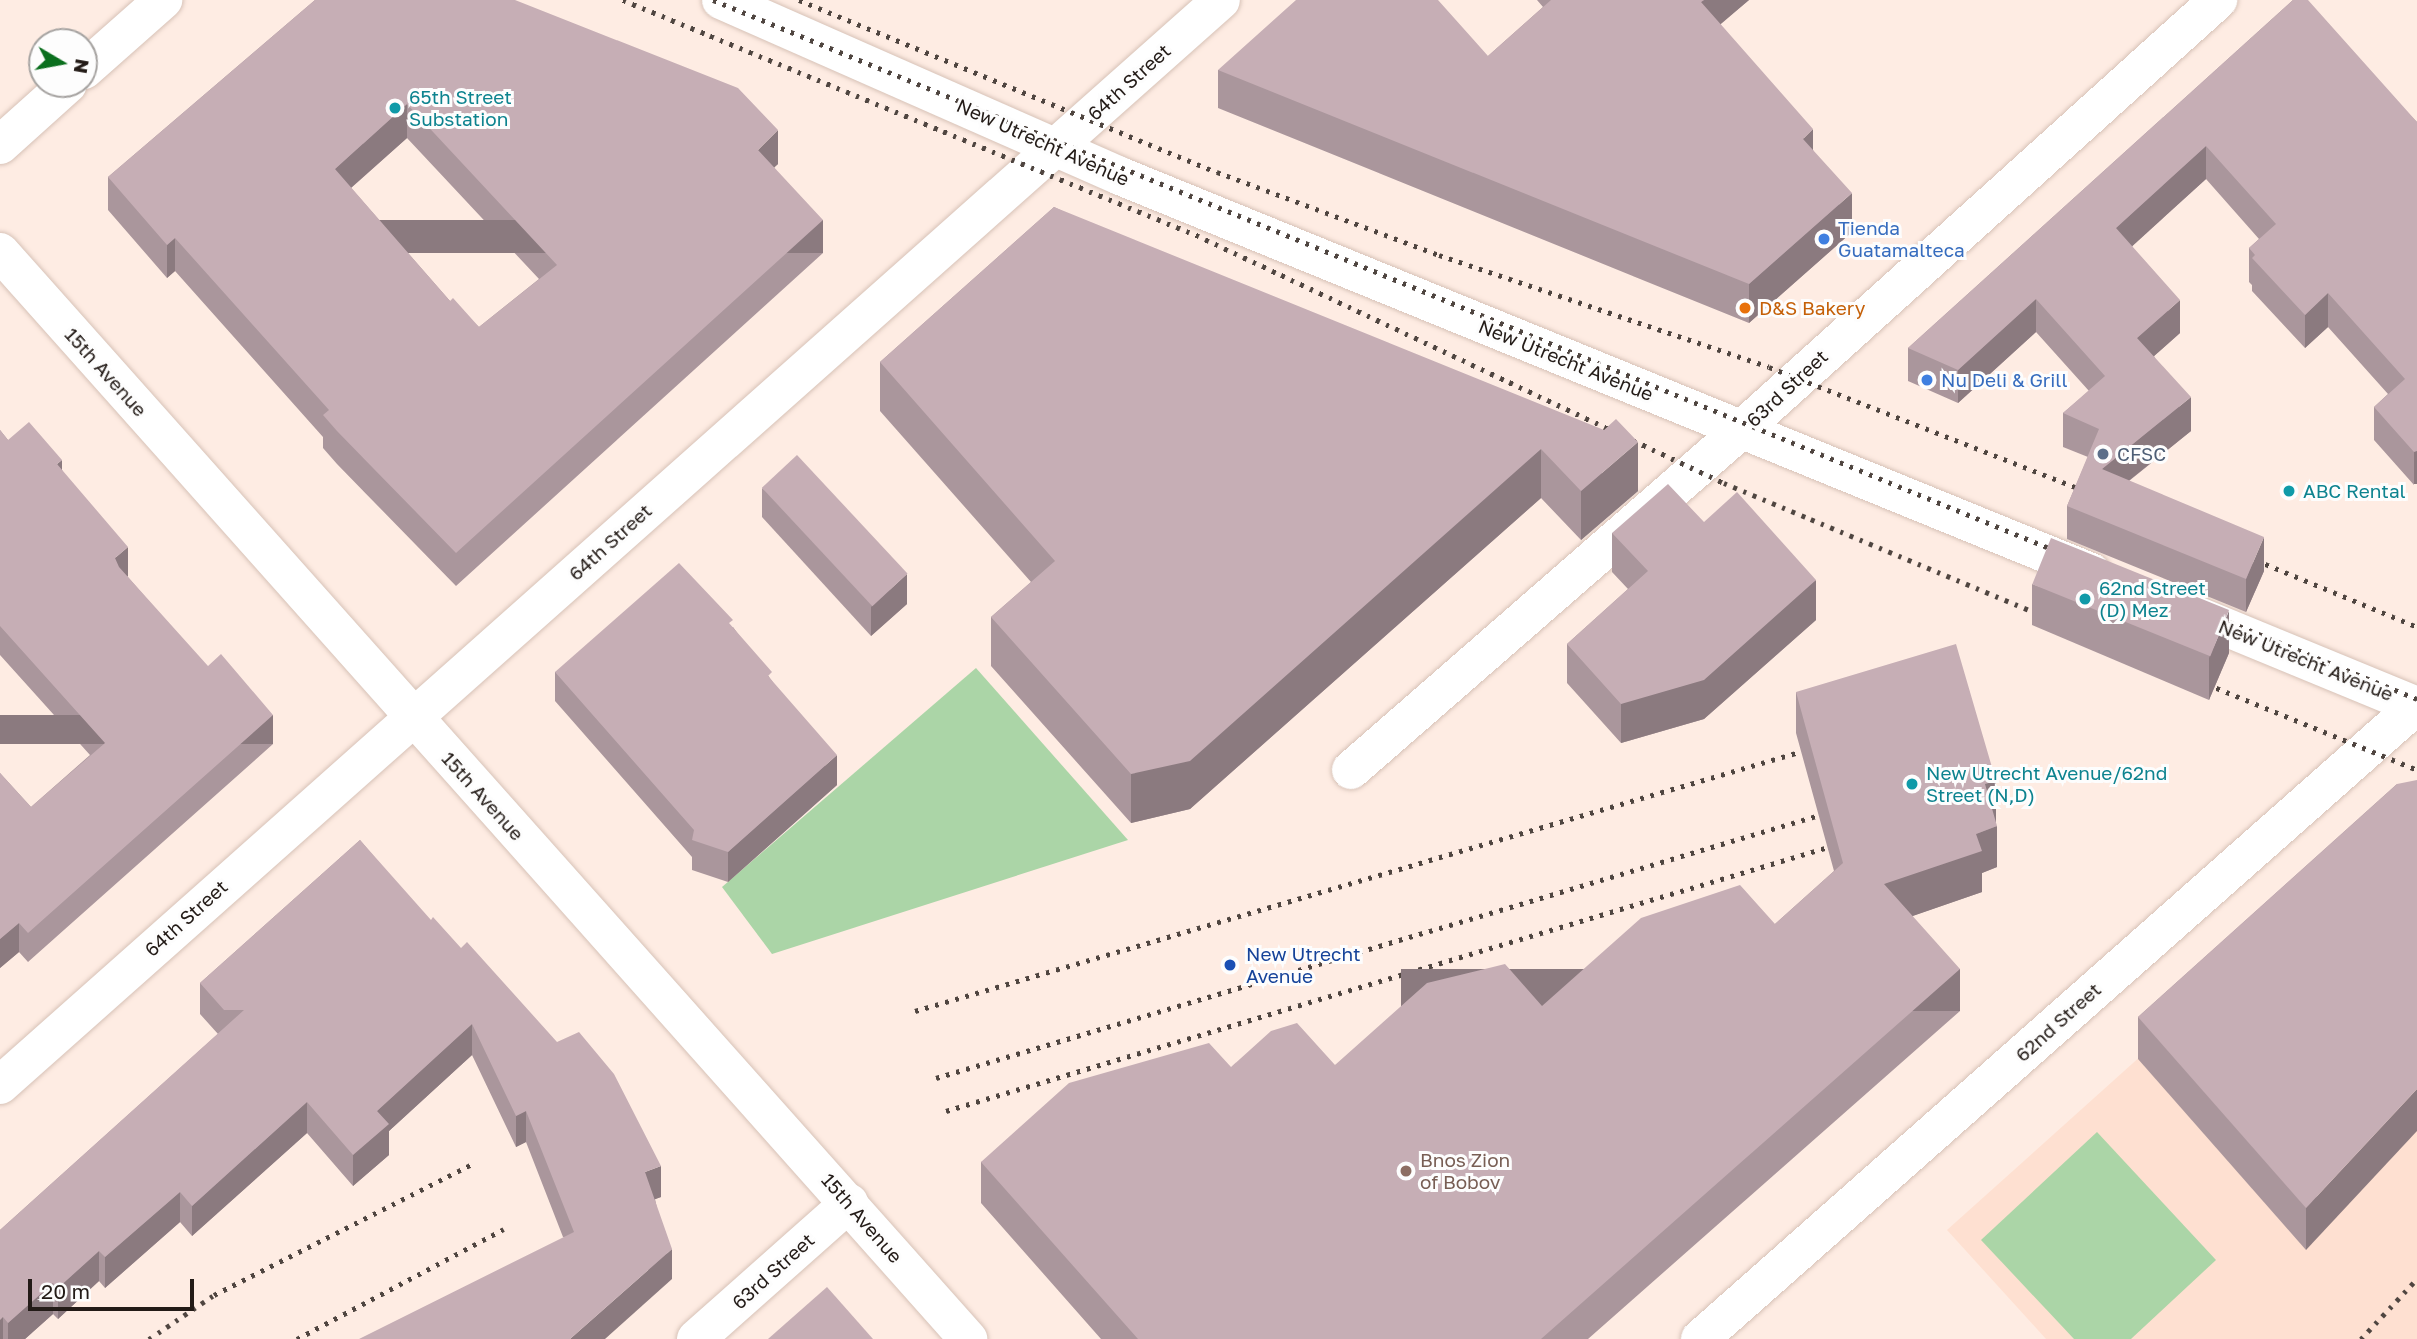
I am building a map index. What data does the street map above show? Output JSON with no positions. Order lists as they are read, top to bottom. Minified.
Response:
{"streets":{"street":["64th Street","New Utrecht Avenue","15th Avenue","63rd Street","62nd Street"]},"crossings":[["64th Street","New Utrecht Avenue"],["64th Street","15th Avenue"],["New Utrecht Avenue","63rd Street"],["New Utrecht Avenue","62nd Street"],["15th Avenue","63rd Street"]],"places":["65th Street Substation","Tienda Guatamalteca","D&S Bakery","Nu Deli & Grill","CFSC","ABC Rental","62nd Street (D) Mez","New Utrecht Avenue/62nd Street (N,D)","New Utrecht Avenue","Bnos Zion of Bobov"],"scale_bar":"20 m","north":"right"}
